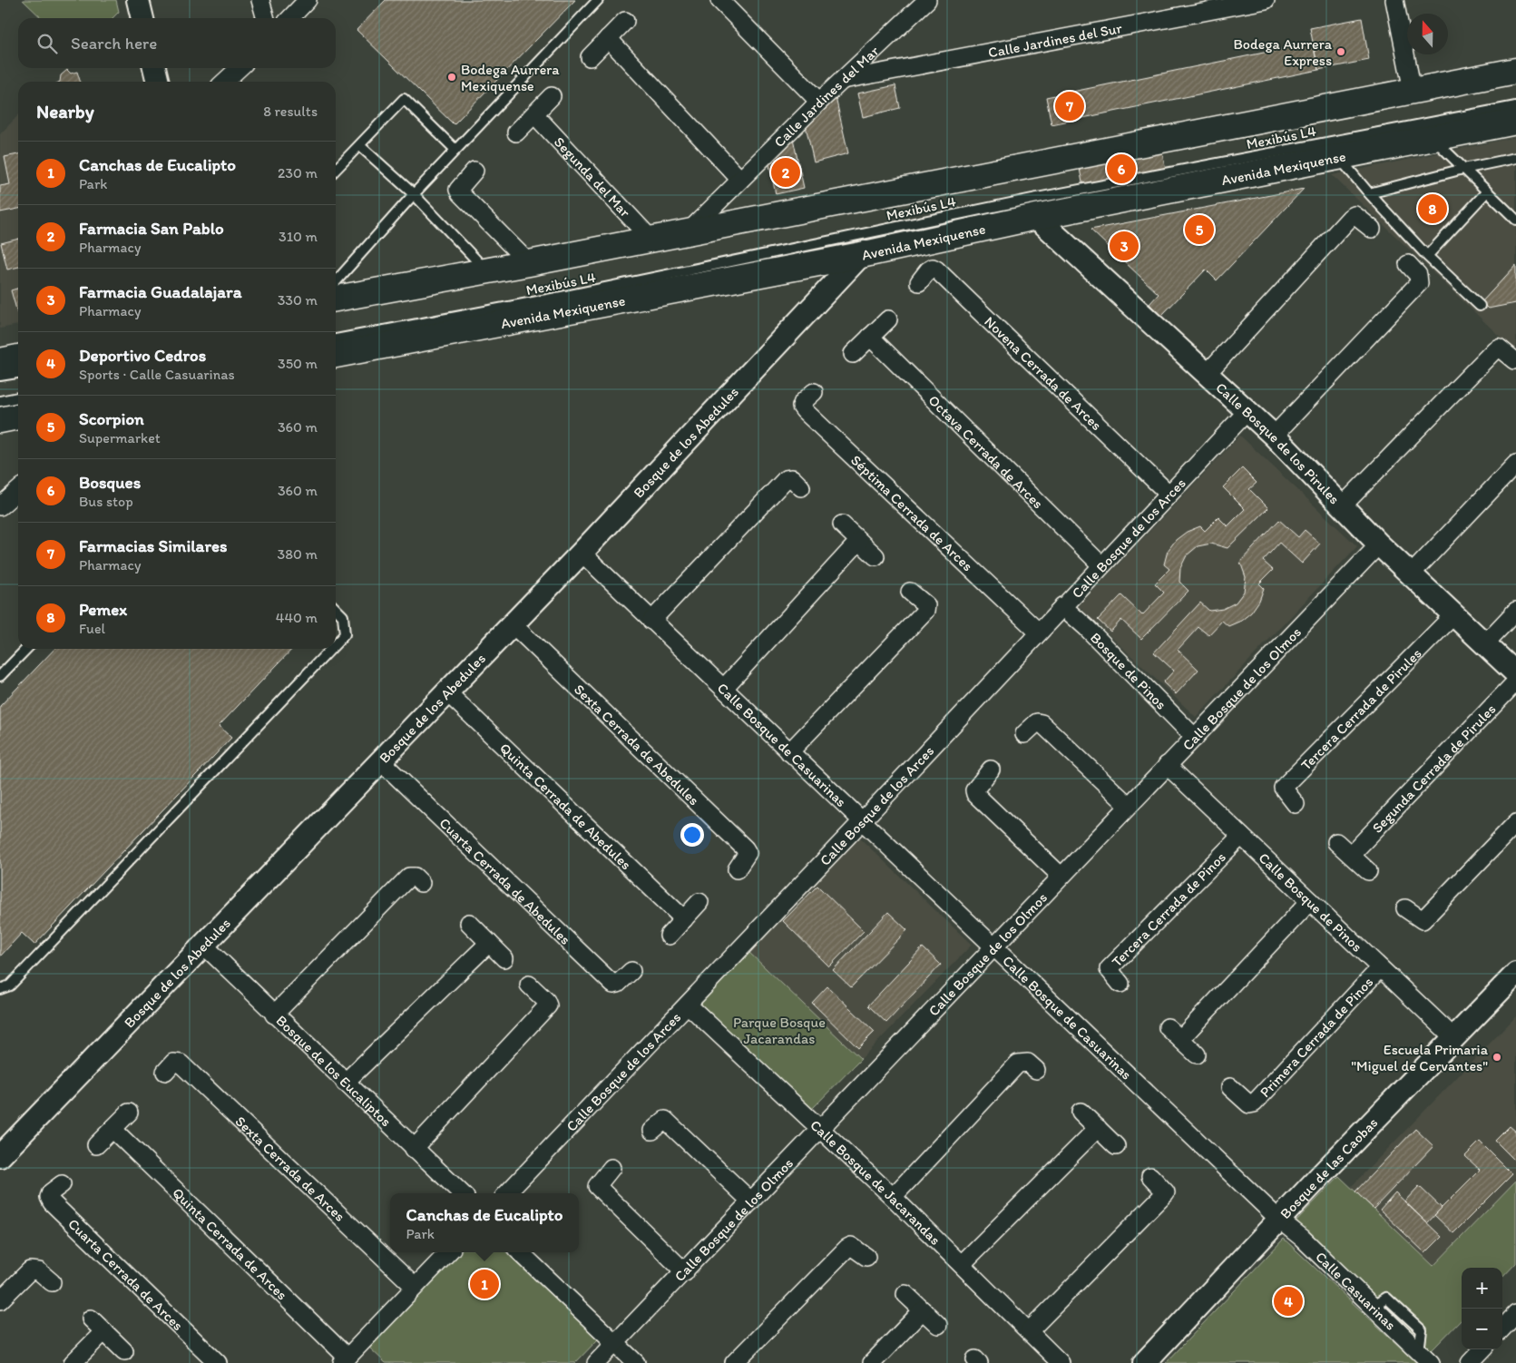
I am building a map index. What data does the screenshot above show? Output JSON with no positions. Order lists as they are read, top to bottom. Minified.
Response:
{"streets":{"main road":["Avenida Mexiquense"],"street":["Calle Jardines del Sur","Calle Jardines del Mar","Segunda del Mar","Novena Cerrada de Arces","Bosque de los Abedules","Calle Bosque de los Pirules","Octava Cerrada de Arces","Séptima Cerrada de Arces","Calle Bosque de los Arces","Bosque de Pinos","Calle Bosque de los Olmos","Tercera Cerrada de Pirules","Sexta Cerrada de Abedules","Calle Bosque de Casuarinas","Segunda Cerrada de Pirules","Quinta Cerrada de Abedules","Cuarta Cerrada de Abedules","Calle Bosque de Pinos","Tercera Cerrada de Pinos","Primera Cerrada de Pinos","Bosque de los Eucaliptos","Sexta Cerrada de Arces","Bosque de las Caobas","Calle Bosque de Jacarandas","Quinta Cerrada de Arces","Cuarta Cerrada de Arces","Calle Casuarinas"],"lane":["Mexibús L4"]},"crossings":[["Calle Jardines del Sur","Calle Jardines del Mar"],["Avenida Mexiquense","Bosque de los Abedules"],["Avenida Mexiquense","Calle Bosque de los Pirules"],["Novena Cerrada de Arces","Calle Bosque de los Arces"],["Bosque de los Abedules","Sexta Cerrada de Abedules"],["Bosque de los Abedules","Calle Bosque de Casuarinas"],["Bosque de los Abedules","Quinta Cerrada de Abedules"],["Bosque de los Abedules","Cuarta Cerrada de Abedules"],["Bosque de los Abedules","Bosque de los Eucaliptos"],["Calle Bosque de los Pirules","Calle Bosque de los Arces"],["Calle Bosque de los Pirules","Calle Bosque de los Olmos"],["Calle Bosque de los Pirules","Tercera Cerrada de Pirules"],["Octava Cerrada de Arces","Calle Bosque de los Arces"],["Séptima Cerrada de Arces","Calle Bosque de los Arces"],["Calle Bosque de los Arces","Bosque de Pinos"],["Calle Bosque de los Arces","Calle Bosque de Casuarinas"],["Calle Bosque de los Arces","Calle Bosque de Jacarandas"],["Bosque de Pinos","Calle Bosque de los Olmos"],["Calle Bosque de los Olmos","Calle Bosque de Casuarinas"],["Calle Bosque de los Olmos","Calle Bosque de Pinos"],["Calle Bosque de los Olmos","Calle Bosque de Jacarandas"],["Calle Bosque de Casuarinas","Bosque de las Caobas"],["Calle Bosque de Casuarinas","Calle Casuarinas"],["Calle Bosque de Pinos","Tercera Cerrada de Pinos"],["Calle Bosque de Pinos","Primera Cerrada de Pinos"],["Calle Bosque de Pinos","Bosque de las Caobas"],["Bosque de las Caobas","Calle Casuarinas"]],"parks":["Parque Bosque Jacarandas"],"places":["Bodega Aurrera Express","Bodega Aurrera Mexiquense","Escuela Primaria \"Miguel de Cervantes\""],"north":"top","page":{"search":"Search here","heading":["Nearby","8 results"],"pins":["7","6","2","8","5","3","1","4"],"list":[{"mark":"1","name":"Canchas de Eucalipto","note":"Park","value":"230 m"},{"mark":"2","name":"Farmacia San Pablo","note":"Pharmacy","value":"310 m"},{"mark":"3","name":"Farmacia Guadalajara","note":"Pharmacy","value":"330 m"},{"mark":"4","name":"Deportivo Cedros","note":"Sports · Calle Casuarinas","value":"350 m"},{"mark":"5","name":"Scorpion","note":"Supermarket","value":"360 m"},{"mark":"6","name":"Bosques","note":"Bus stop","value":"360 m"},{"mark":"7","name":"Farmacias Similares","note":"Pharmacy","value":"380 m"},{"mark":"8","name":"Pemex","note":"Fuel","value":"440 m"}],"popup":["Canchas de Eucalipto","Park"],"map_buttons":["+","−"]}}
